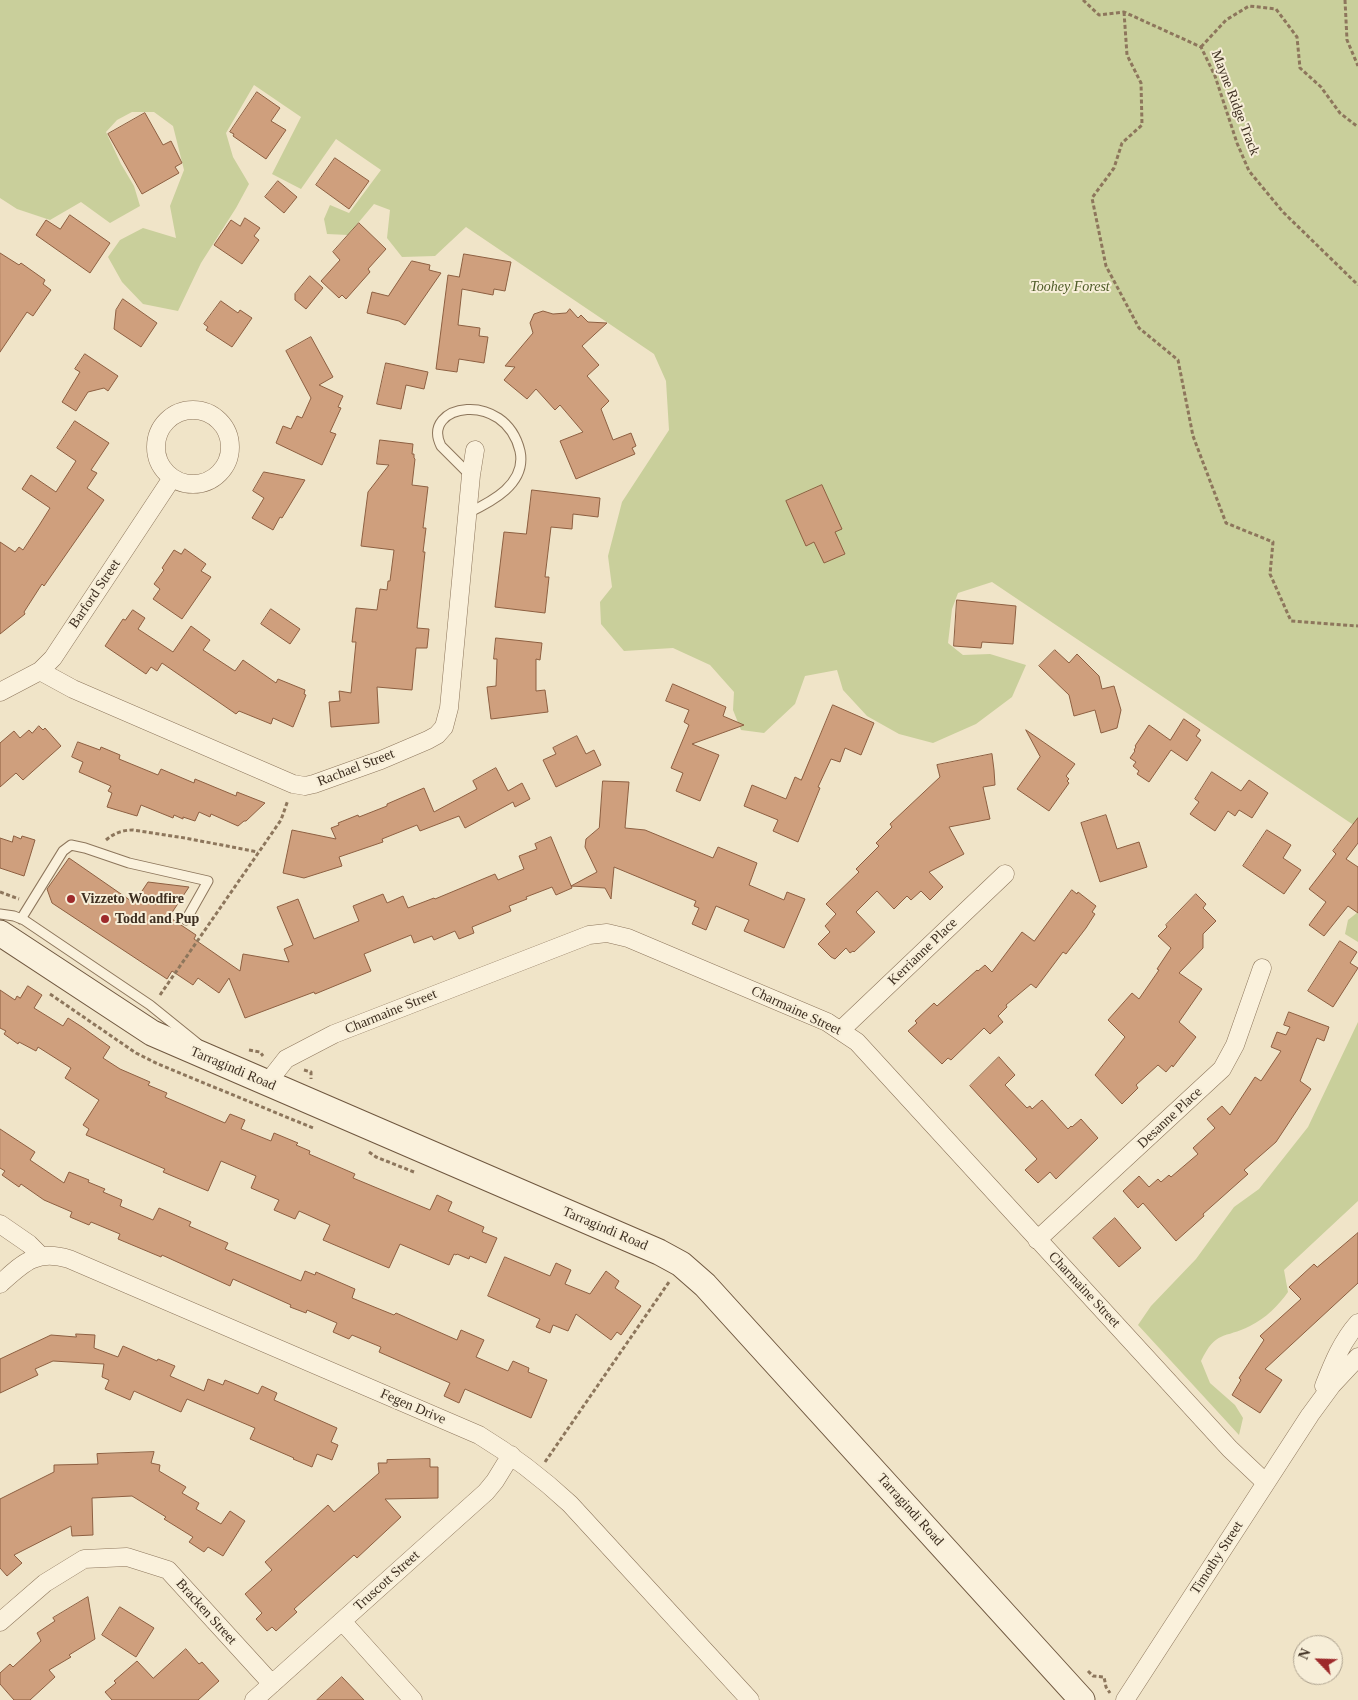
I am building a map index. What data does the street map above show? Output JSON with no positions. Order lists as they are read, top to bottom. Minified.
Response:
{"streets":{"street":["Barford Street","Rachael Street","Kerrianne Place","Charmaine Street","Tarragindi Road","Desanne Place","Fegen Drive","Timothy Street","Truscott Street","Bracken Street"],"path":["Mayne Ridge Track"]},"crossings":[["Barford Street","Rachael Street"],["Kerrianne Place","Charmaine Street"],["Charmaine Street","Tarragindi Road"],["Charmaine Street","Desanne Place"],["Charmaine Street","Timothy Street"],["Fegen Drive","Truscott Street"],["Truscott Street","Bracken Street"]],"parks":["Toohey Forest"],"places":["Vizzeto Woodfire","Todd and Pup"],"north":"top left"}
